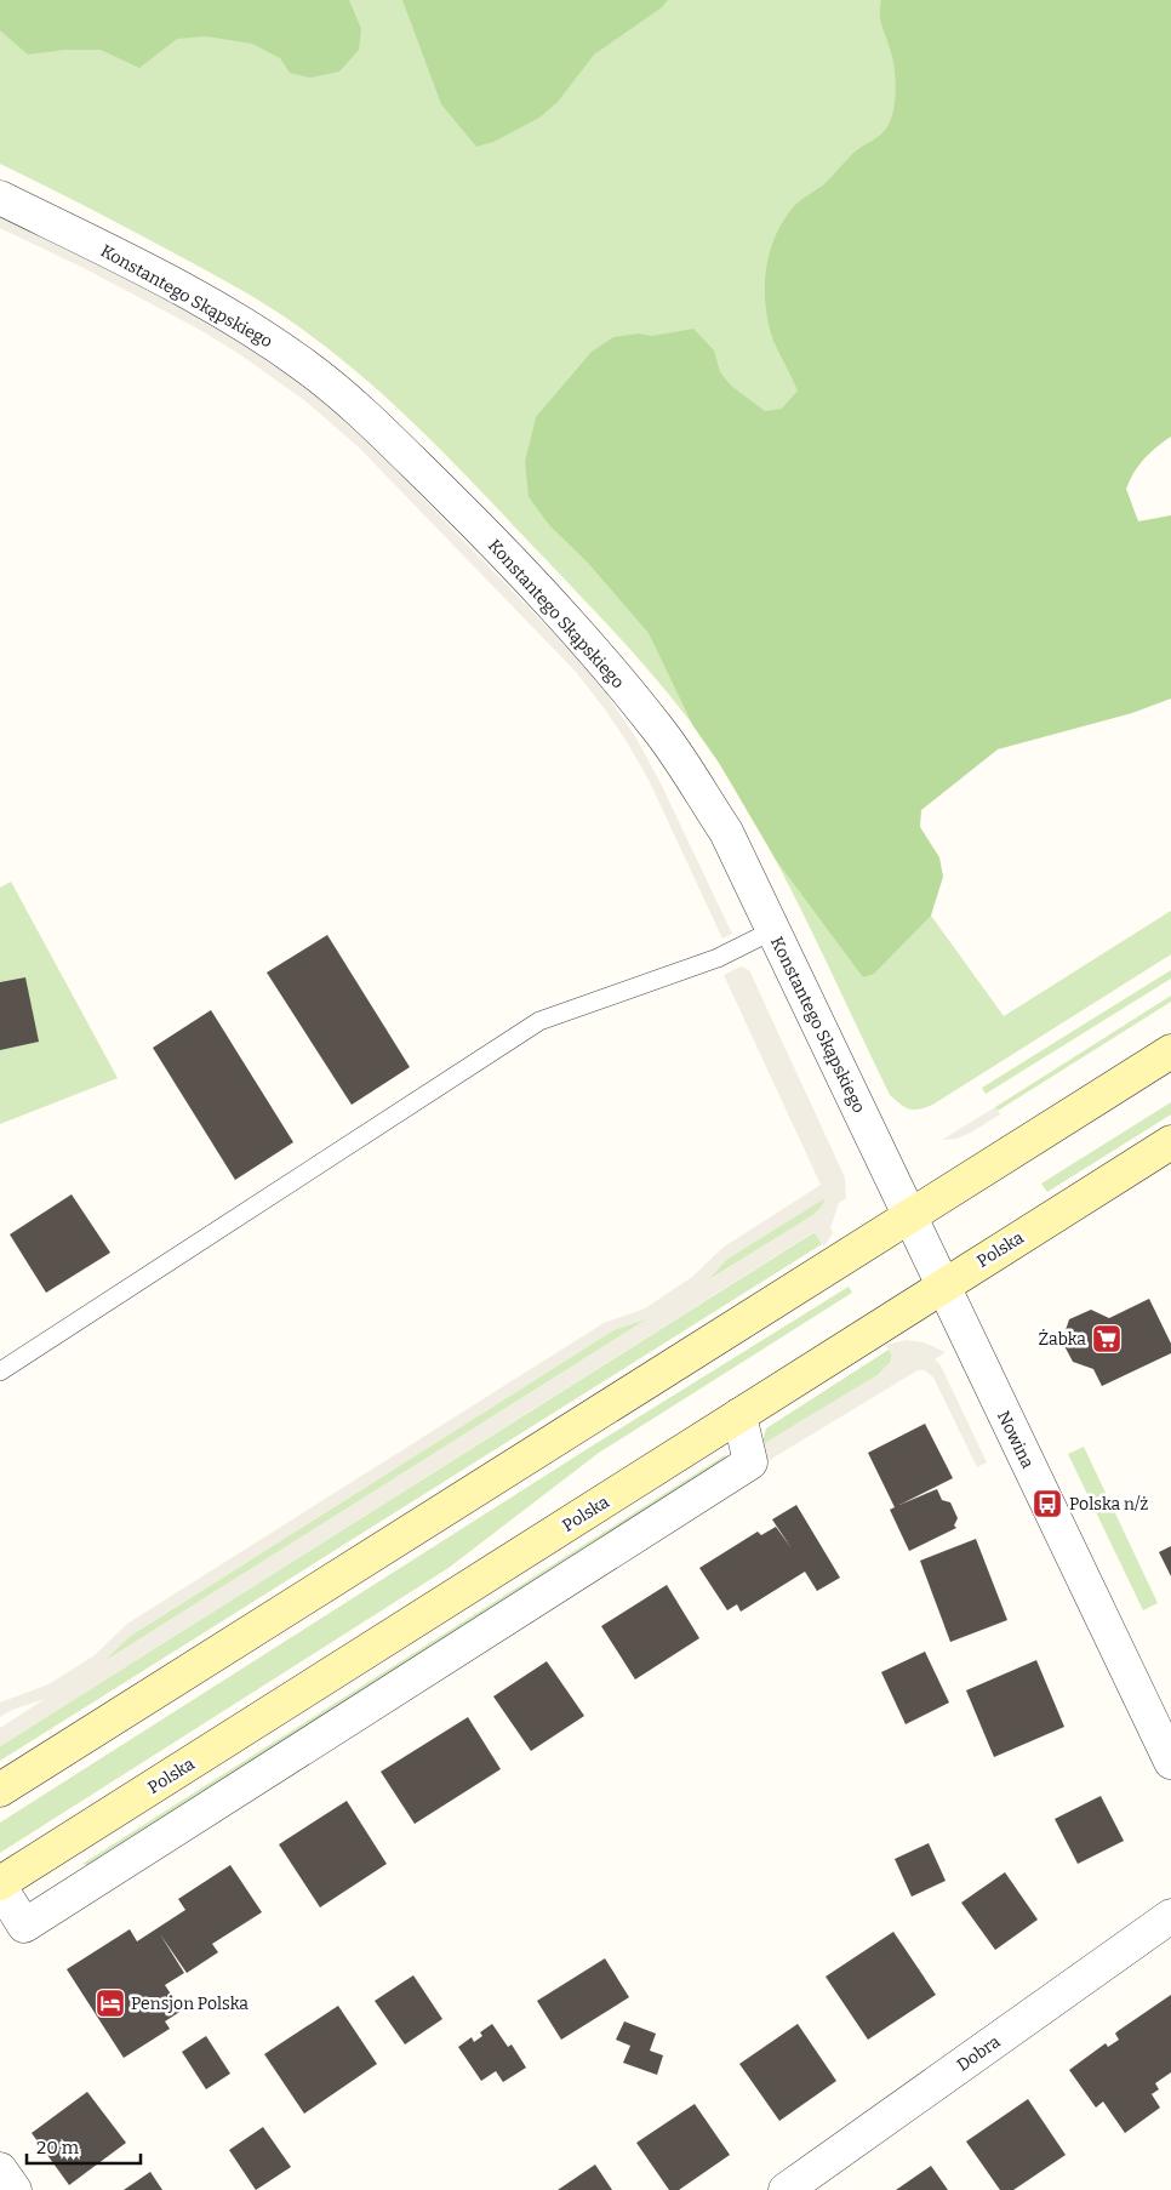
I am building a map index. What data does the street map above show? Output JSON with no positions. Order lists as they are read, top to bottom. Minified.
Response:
{"streets":{"street":["Konstantego Skąpskiego","Polska","Nowina","Dobra"]},"crossings":[["Konstantego Skąpskiego","Nowina"],["Polska","Nowina"]],"places":{"supermarket":["Żabka"],"bus stop":["Polska n/ż"],"hotel":["Pensjon Polska"]},"scale_bar":"20 m"}
